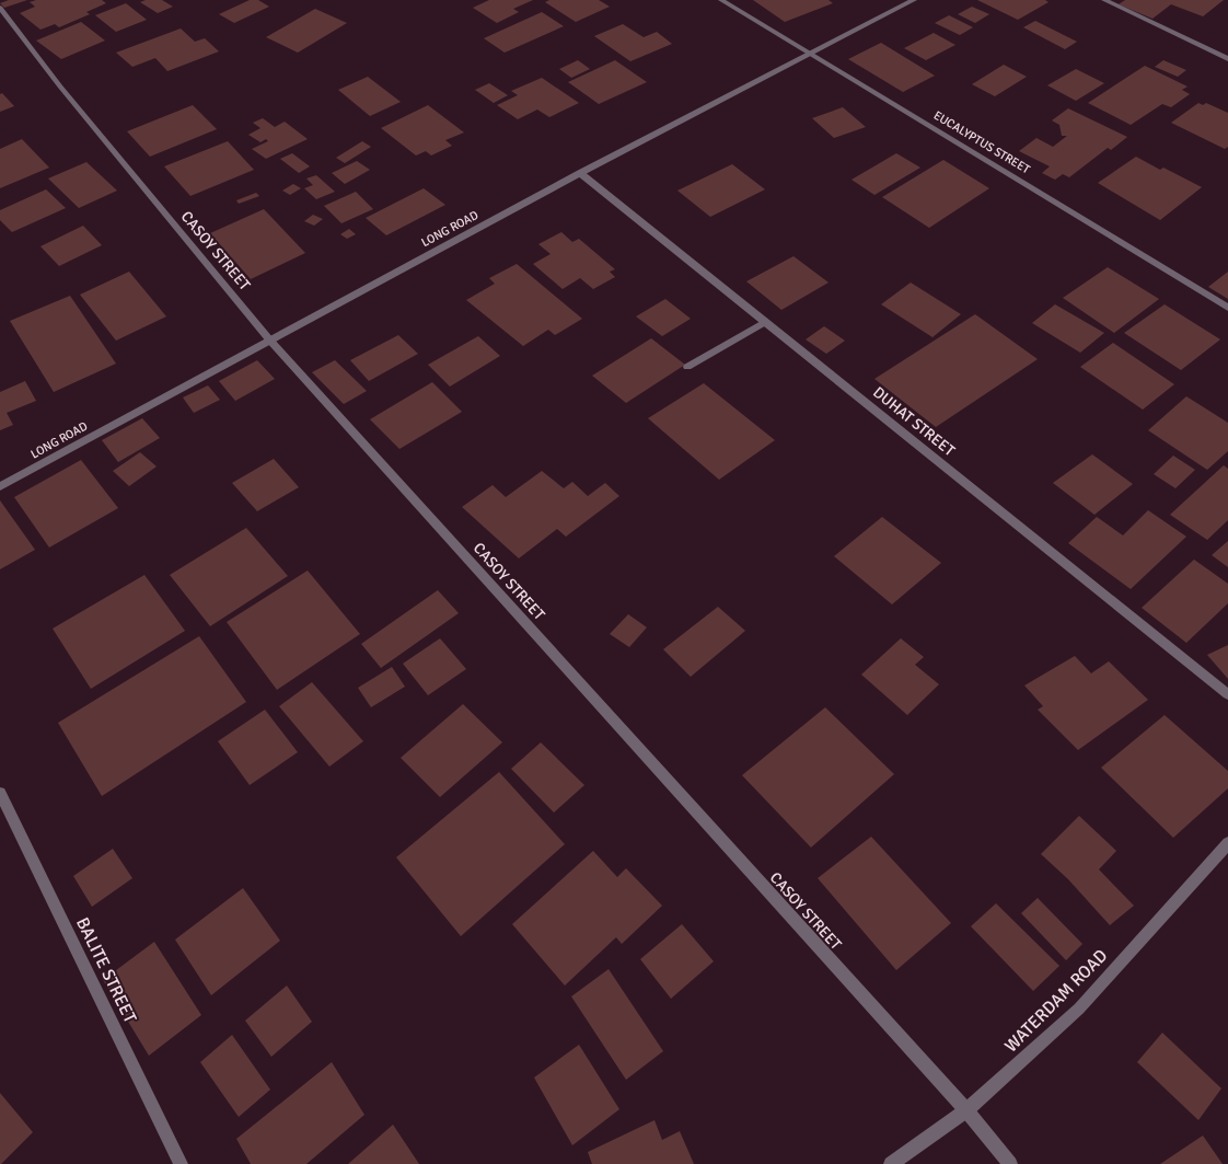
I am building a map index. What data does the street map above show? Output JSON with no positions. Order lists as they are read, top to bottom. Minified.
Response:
{"streets":{"street":["EUCALYPTUS STREET","LONG ROAD","CASOY STREET","DUHAT STREET","BALITE STREET","WATERDAM ROAD"]},"crossings":[["EUCALYPTUS STREET","LONG ROAD"],["LONG ROAD","CASOY STREET"],["LONG ROAD","DUHAT STREET"],["CASOY STREET","WATERDAM ROAD"]]}
